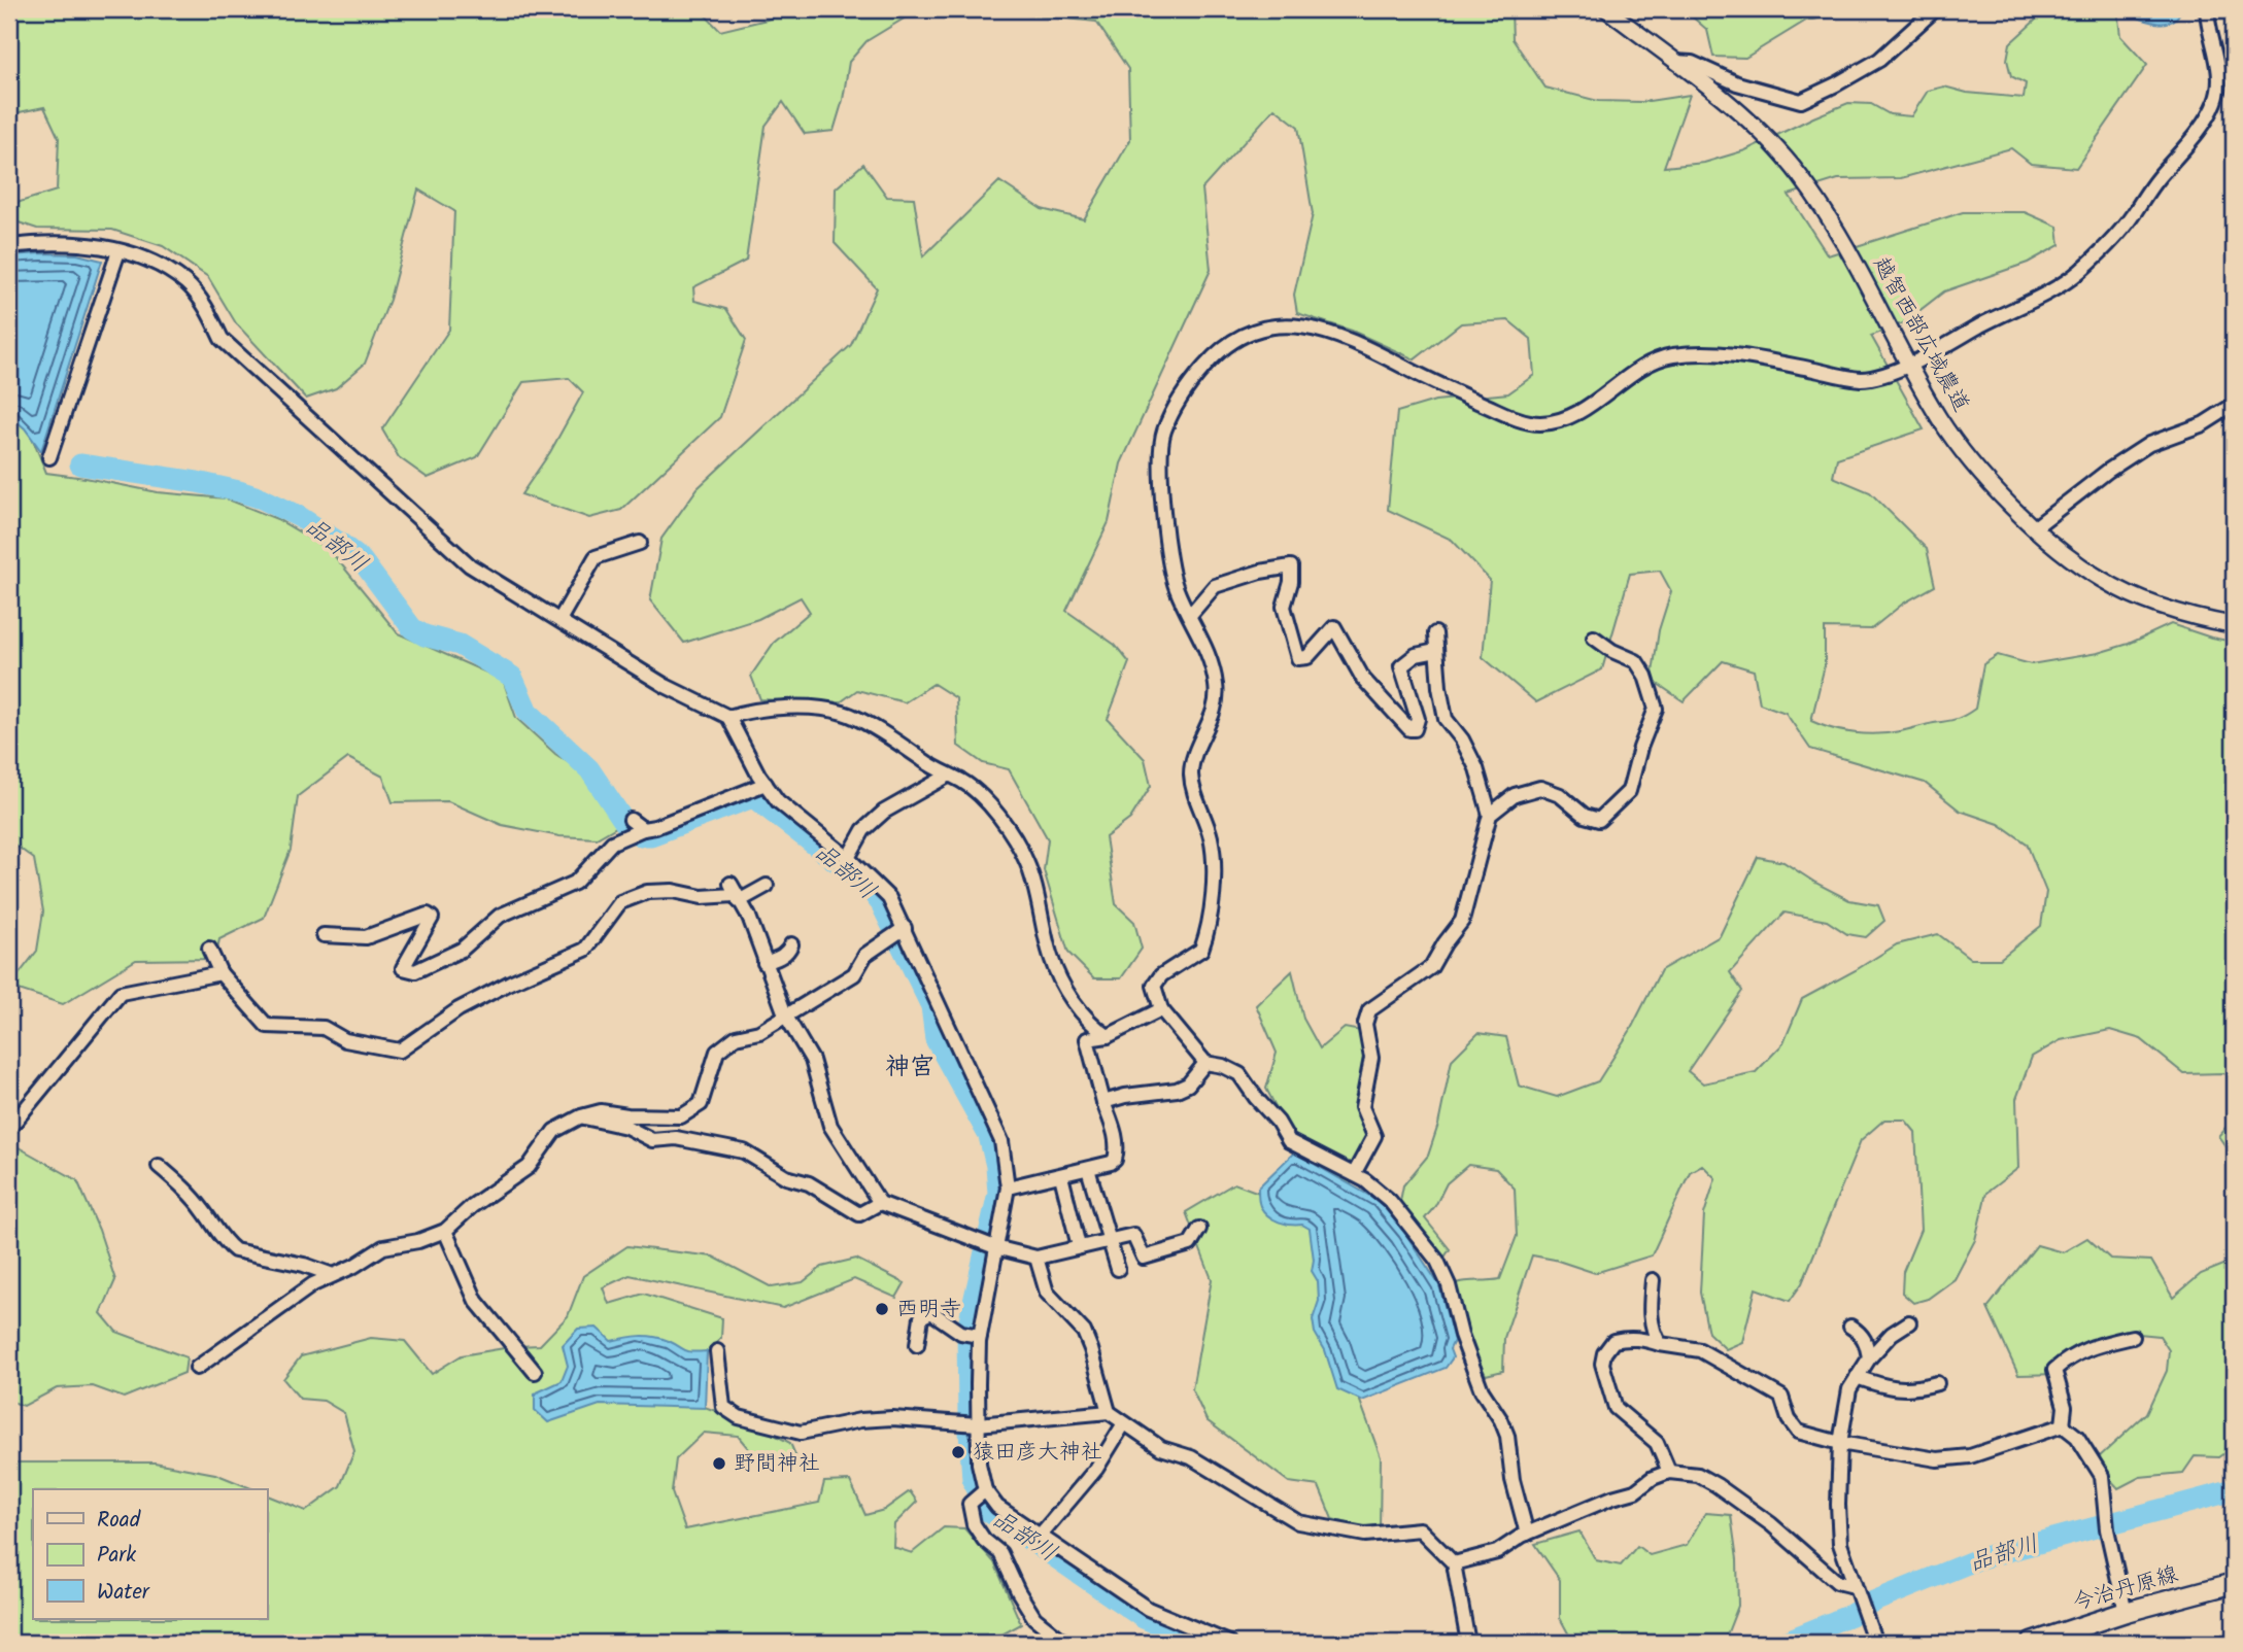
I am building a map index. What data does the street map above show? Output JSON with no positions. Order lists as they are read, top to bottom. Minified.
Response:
{"streets":{"main road":["今治丹原線"],"street":["越智西部広域農道"]},"districts":["神宮"],"water":["品部川"],"places":["西明寺","猿田彦大神社","野間神社"],"legend":["Road","Park","Water"]}
